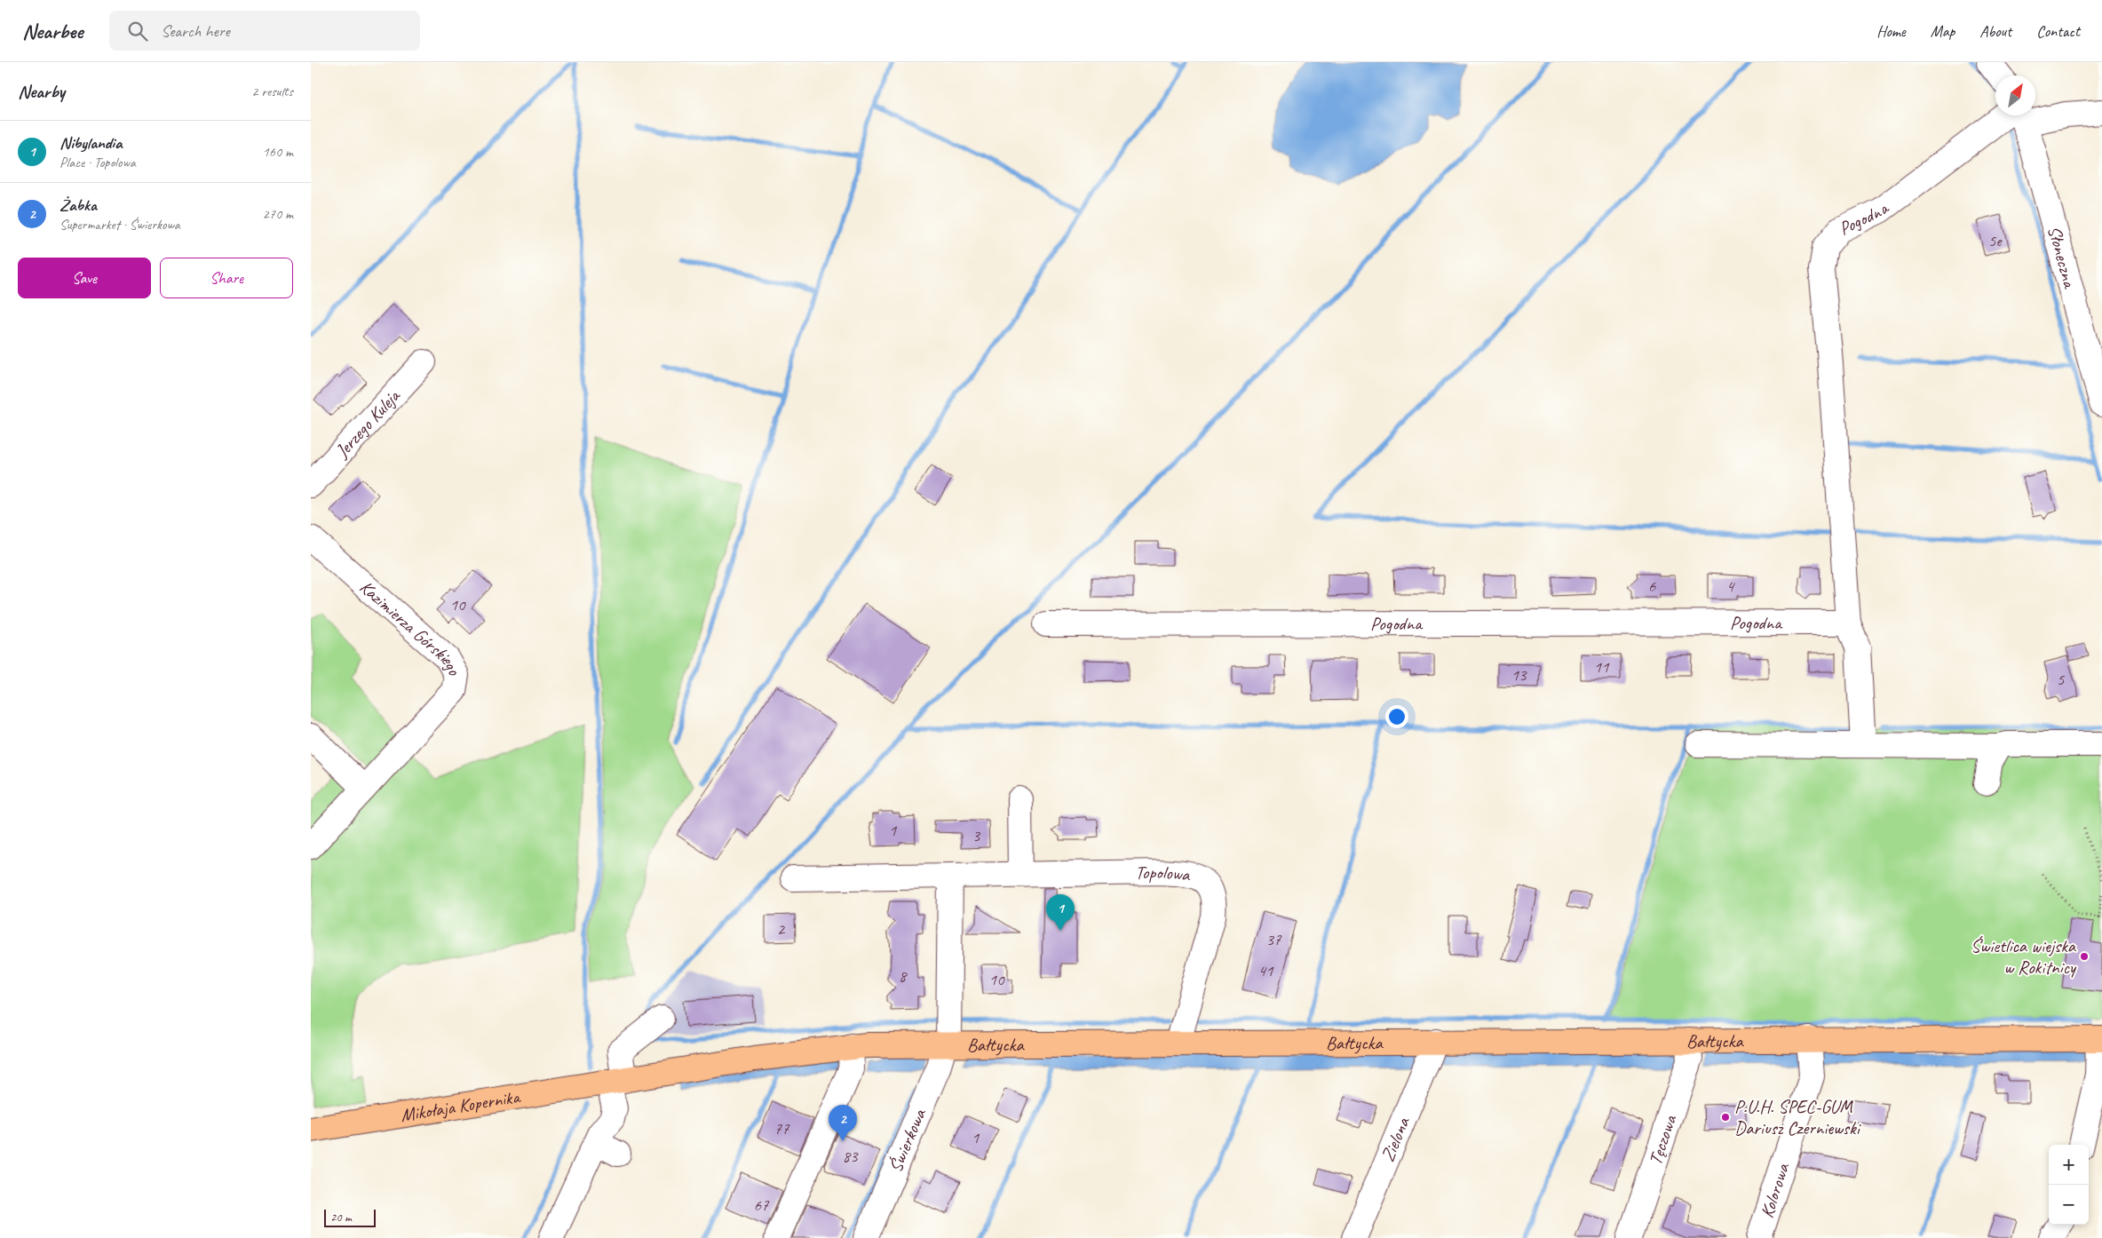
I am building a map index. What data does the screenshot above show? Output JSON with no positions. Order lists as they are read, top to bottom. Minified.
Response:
{"streets":{"main road":["Bałtycka","Mikołaja Kopernika"],"street":["Pogodna","Słoneczna","Jerzego Kuleja","Kazimierza Górskiego","Topolowa","Zielona","Tęczowa","Świerkowa","Kolorowa"]},"crossings":[["Topolowa","Bałtycka"],["Bałtycka","Mikołaja Kopernika"],["Bałtycka","Zielona"],["Bałtycka","Tęczowa"],["Bałtycka","Świerkowa"],["Bałtycka","Kolorowa"]],"places":["Świetlica wiejska w Rokitnicy","P.U.H. SPEC-GUM Dariusz Czerniewski"],"house_numbers":["5e","6","4","10","11","13","5","1","3","2","37","41","8","10","77","1","83","67"],"scale_bar":"20 m","north":"top right","page":{"header":"Nearbee","search":"Search here","nav":["Home","Map","About","Contact"],"heading":["Nearby","2 results"],"list":[{"mark":"1","name":"Nibylandia","note":"Place · Topolowa","value":"160 m"},{"mark":"2","name":"Żabka","note":"Supermarket · Świerkowa","value":"270 m"}],"buttons":["Save","Share"],"pins":["1","2"],"map_buttons":["+","−"],"scale":"20 m"}}
